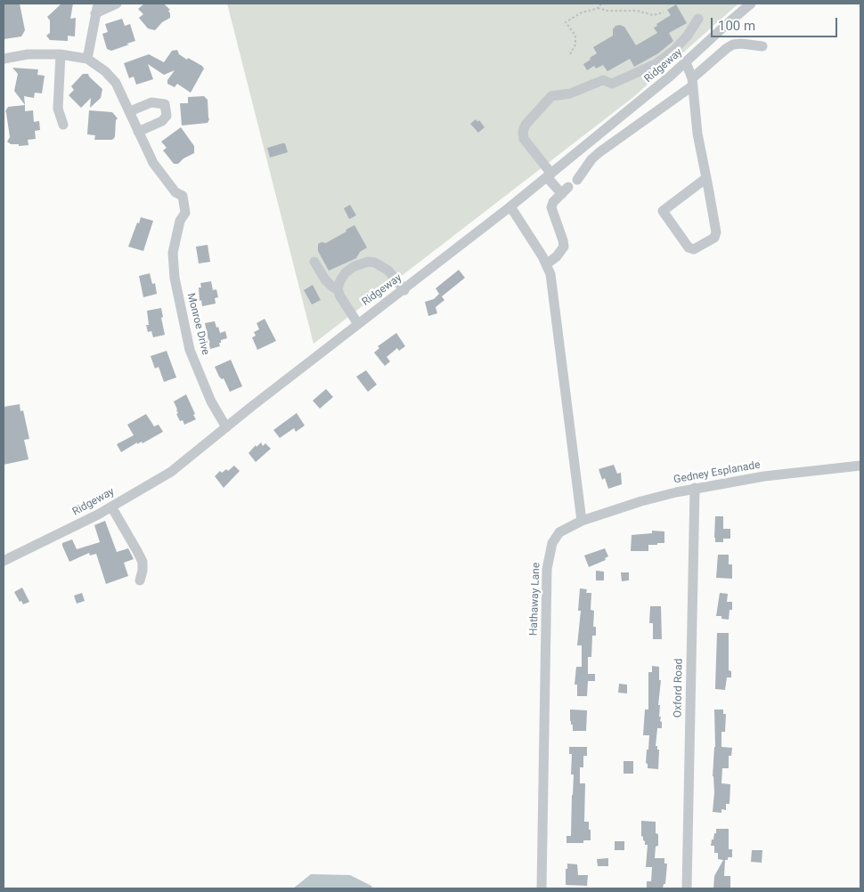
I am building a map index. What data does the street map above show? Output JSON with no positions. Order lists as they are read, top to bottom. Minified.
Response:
{"streets":{"street":["Ridgeway","Monroe Drive","Gedney Esplanade","Hathaway Lane","Oxford Road"]},"crossings":[["Ridgeway","Monroe Drive"],["Gedney Esplanade","Hathaway Lane"],["Gedney Esplanade","Oxford Road"]],"scale_bar":"100 m"}
